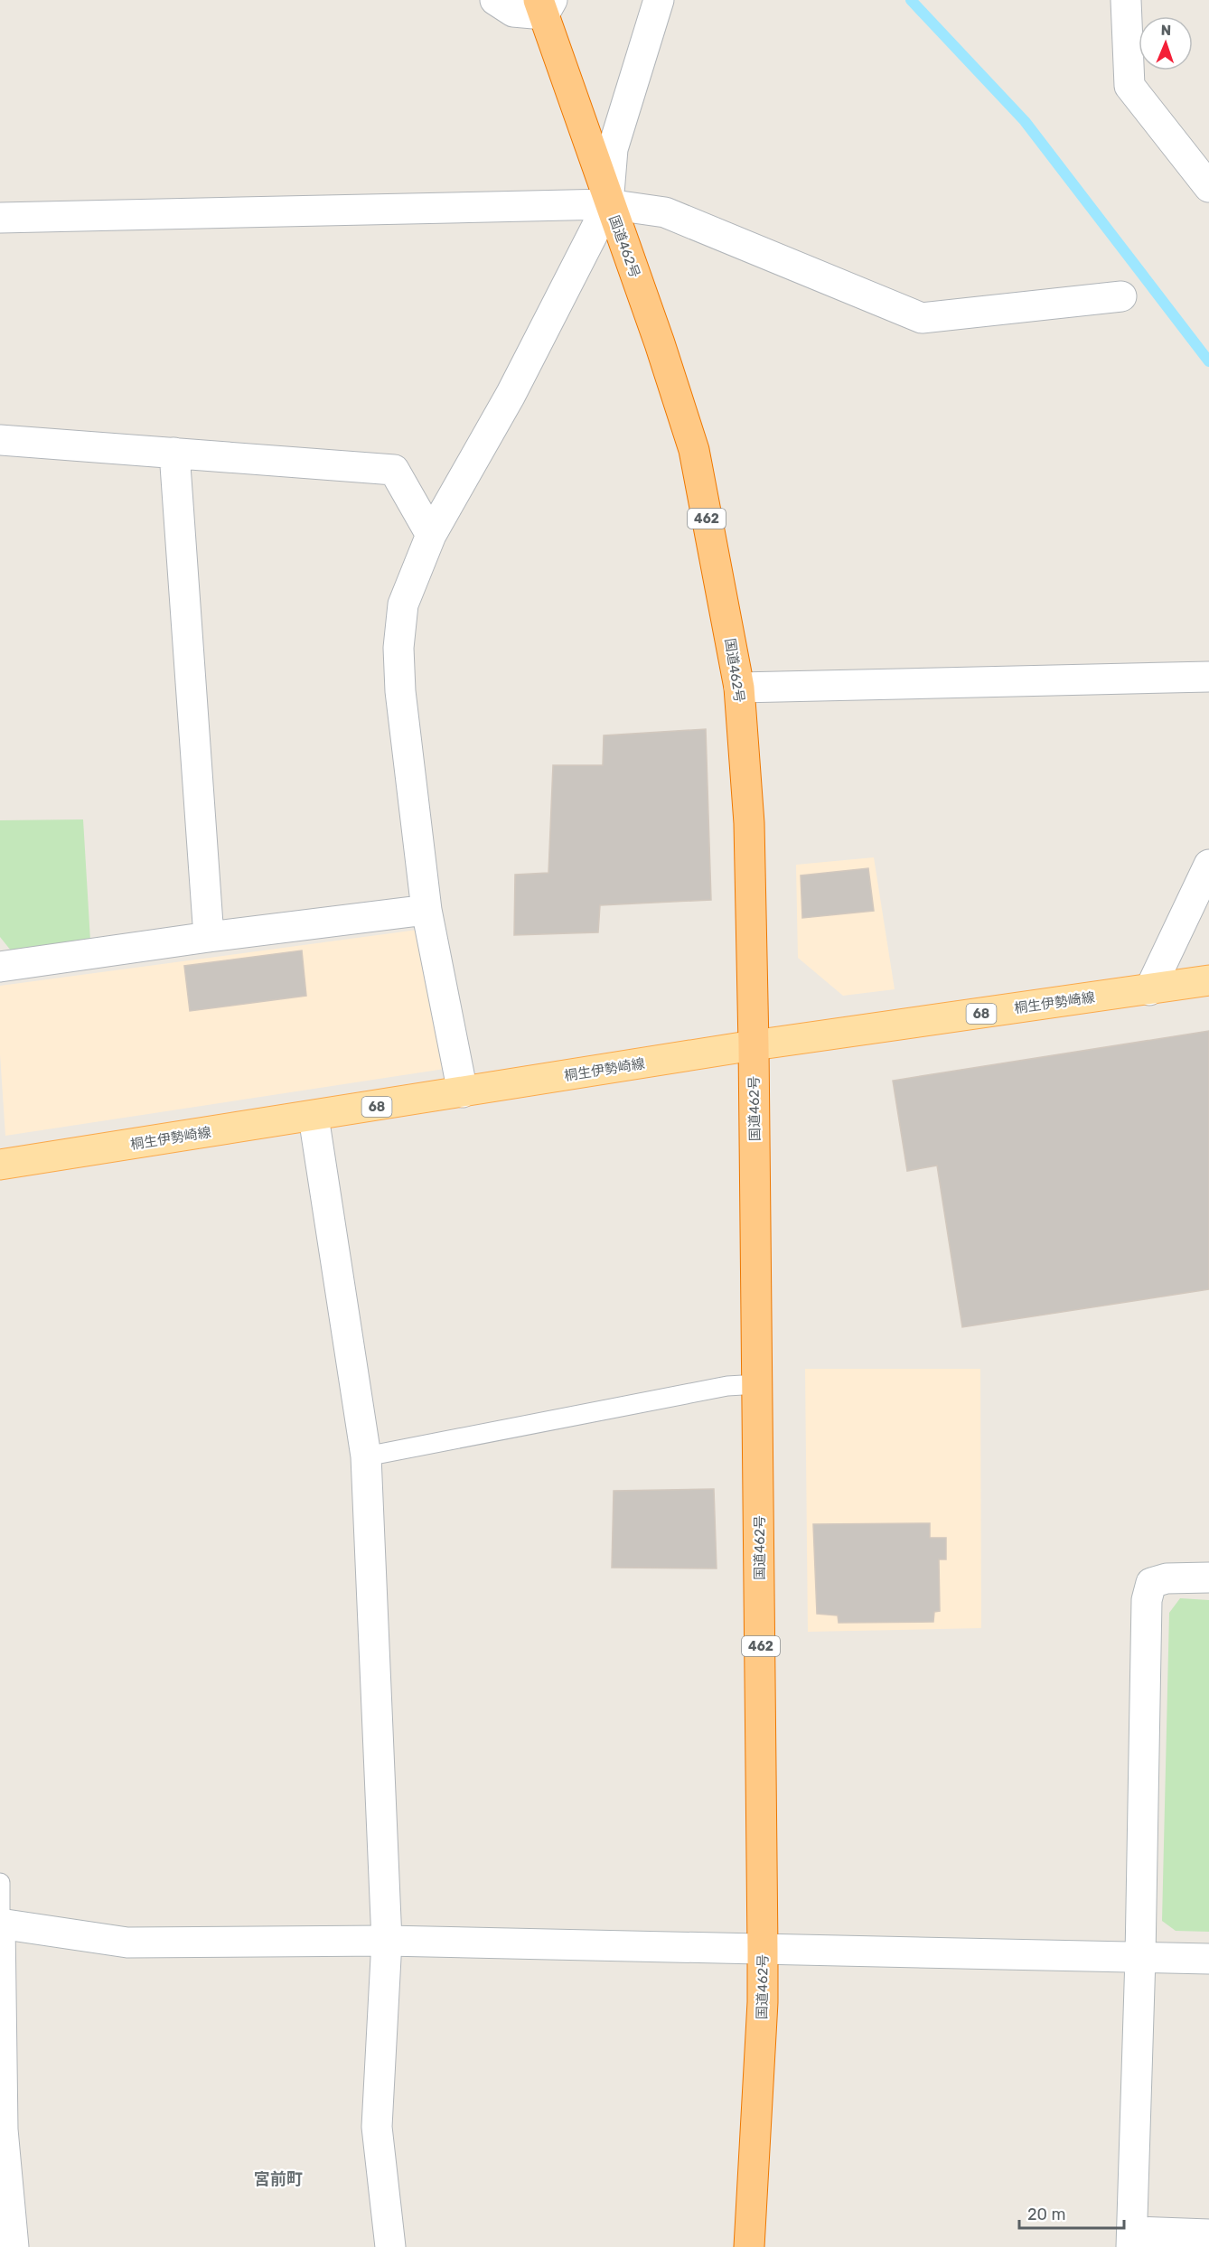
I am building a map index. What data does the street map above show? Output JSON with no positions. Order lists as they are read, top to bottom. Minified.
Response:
{"streets":{"highway":["国道462号","462"],"main road":["桐生伊勢崎線","68"]},"crossings":[["国道462号","桐生伊勢崎線"]],"districts":["宮前町"],"scale_bar":"20 m","north":"top"}
